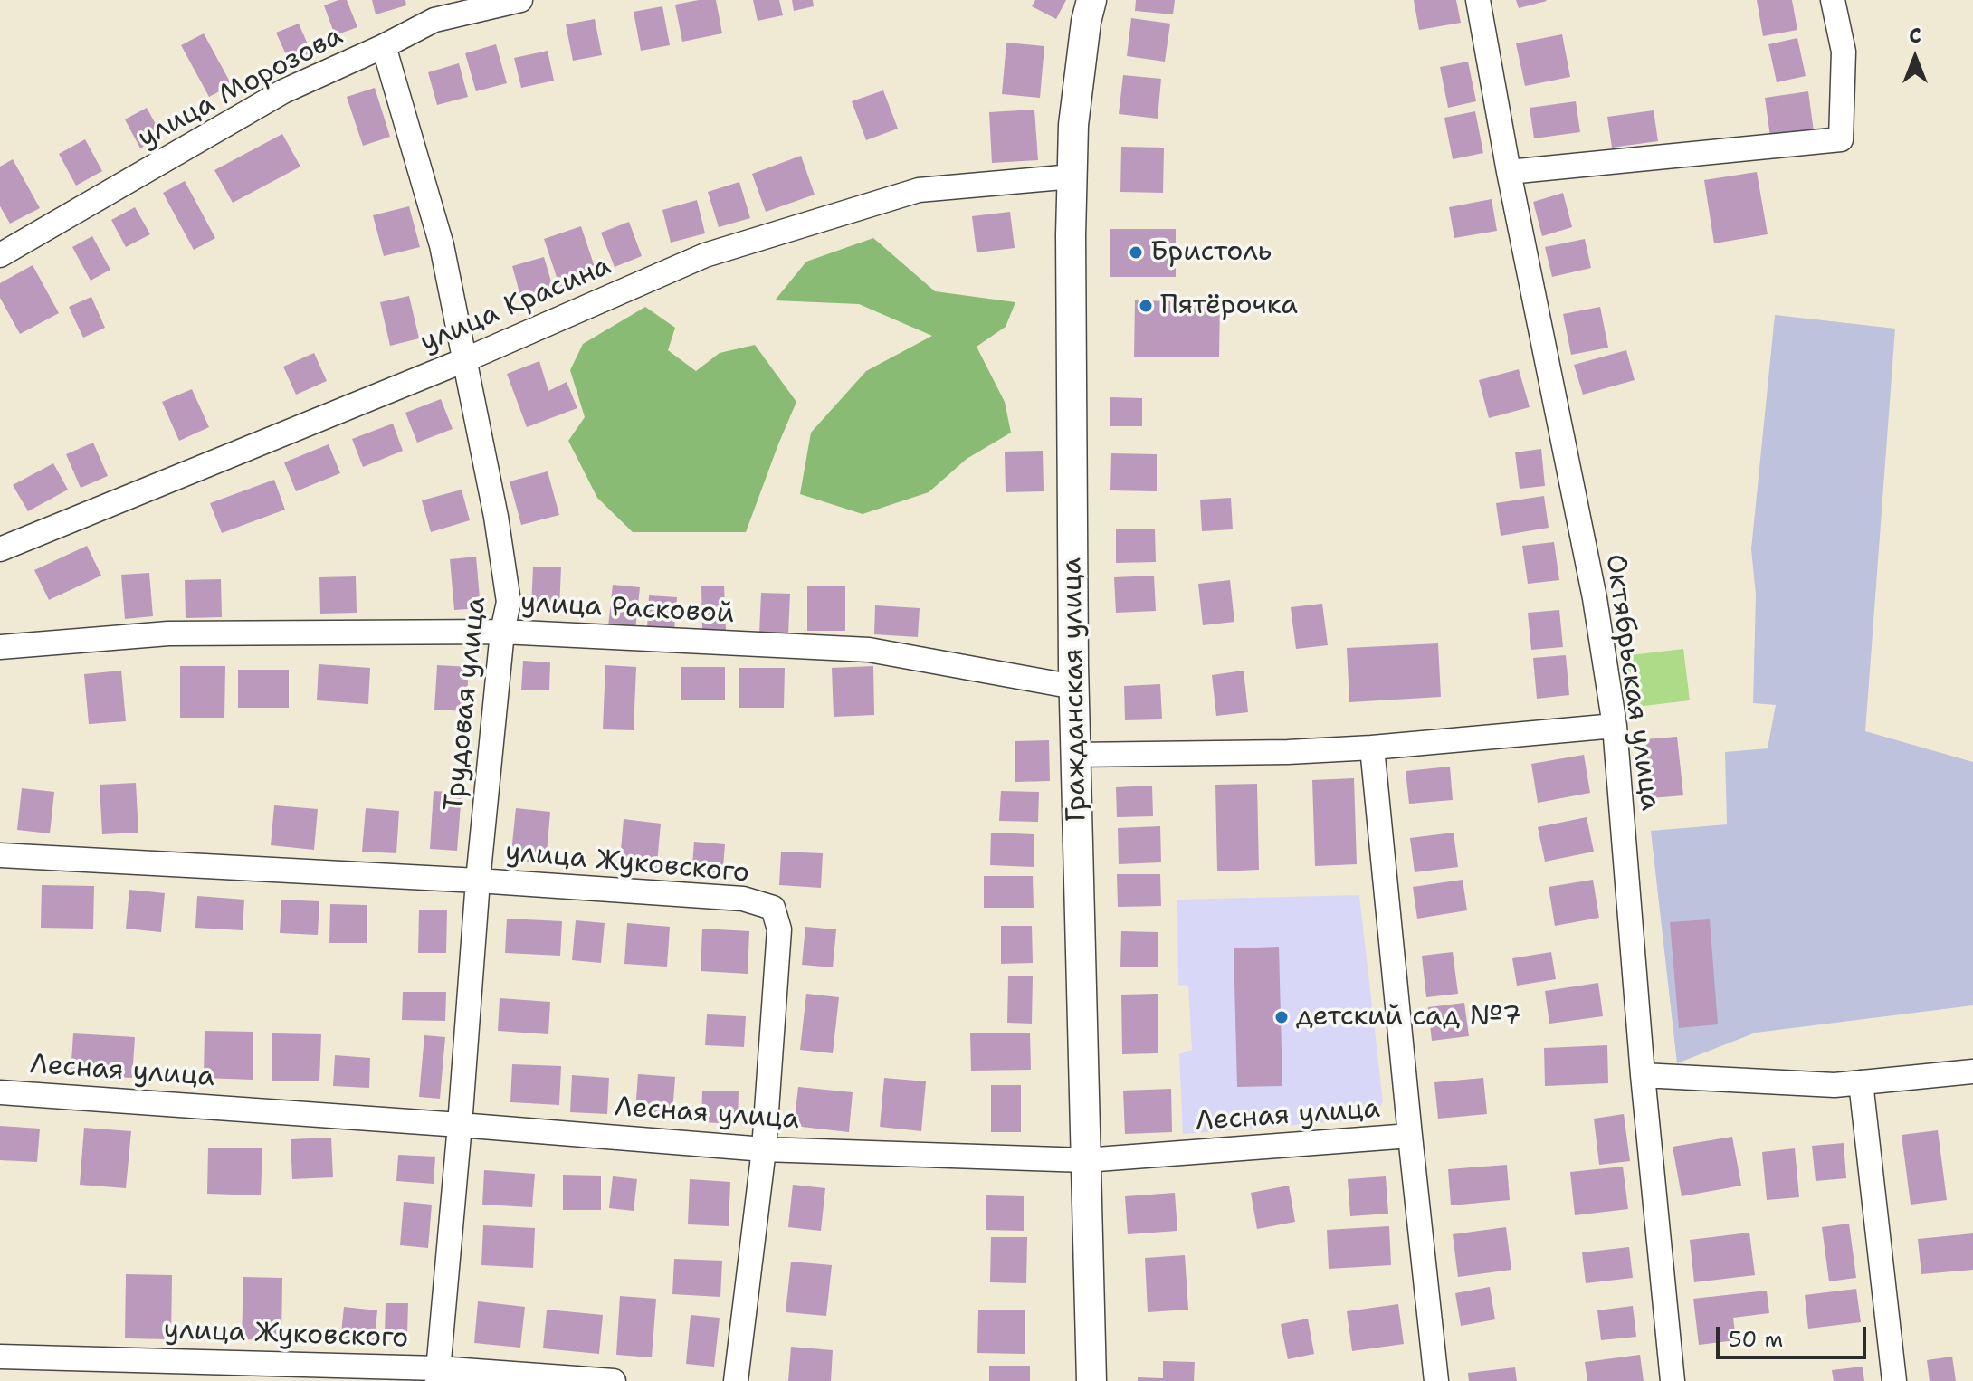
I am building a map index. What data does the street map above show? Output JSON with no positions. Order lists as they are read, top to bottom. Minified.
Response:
{"streets":{"street":["улица Морозова","улица Красина","улица Расковой","Октябрьская улица","Гражданская улица","Трудовая улица","улица Жуковского","Лесная улица"]},"crossings":[["улица Морозова","Трудовая улица"],["улица Красина","Гражданская улица"],["улица Красина","Трудовая улица"],["улица Расковой","Гражданская улица"],["улица Расковой","Трудовая улица"],["Гражданская улица","Лесная улица"],["Трудовая улица","улица Жуковского"],["Трудовая улица","Лесная улица"],["улица Жуковского","Лесная улица"]],"places":["Бристоль","Пятёрочка","детский сад №7"],"scale_bar":"50 m","north":"top"}
